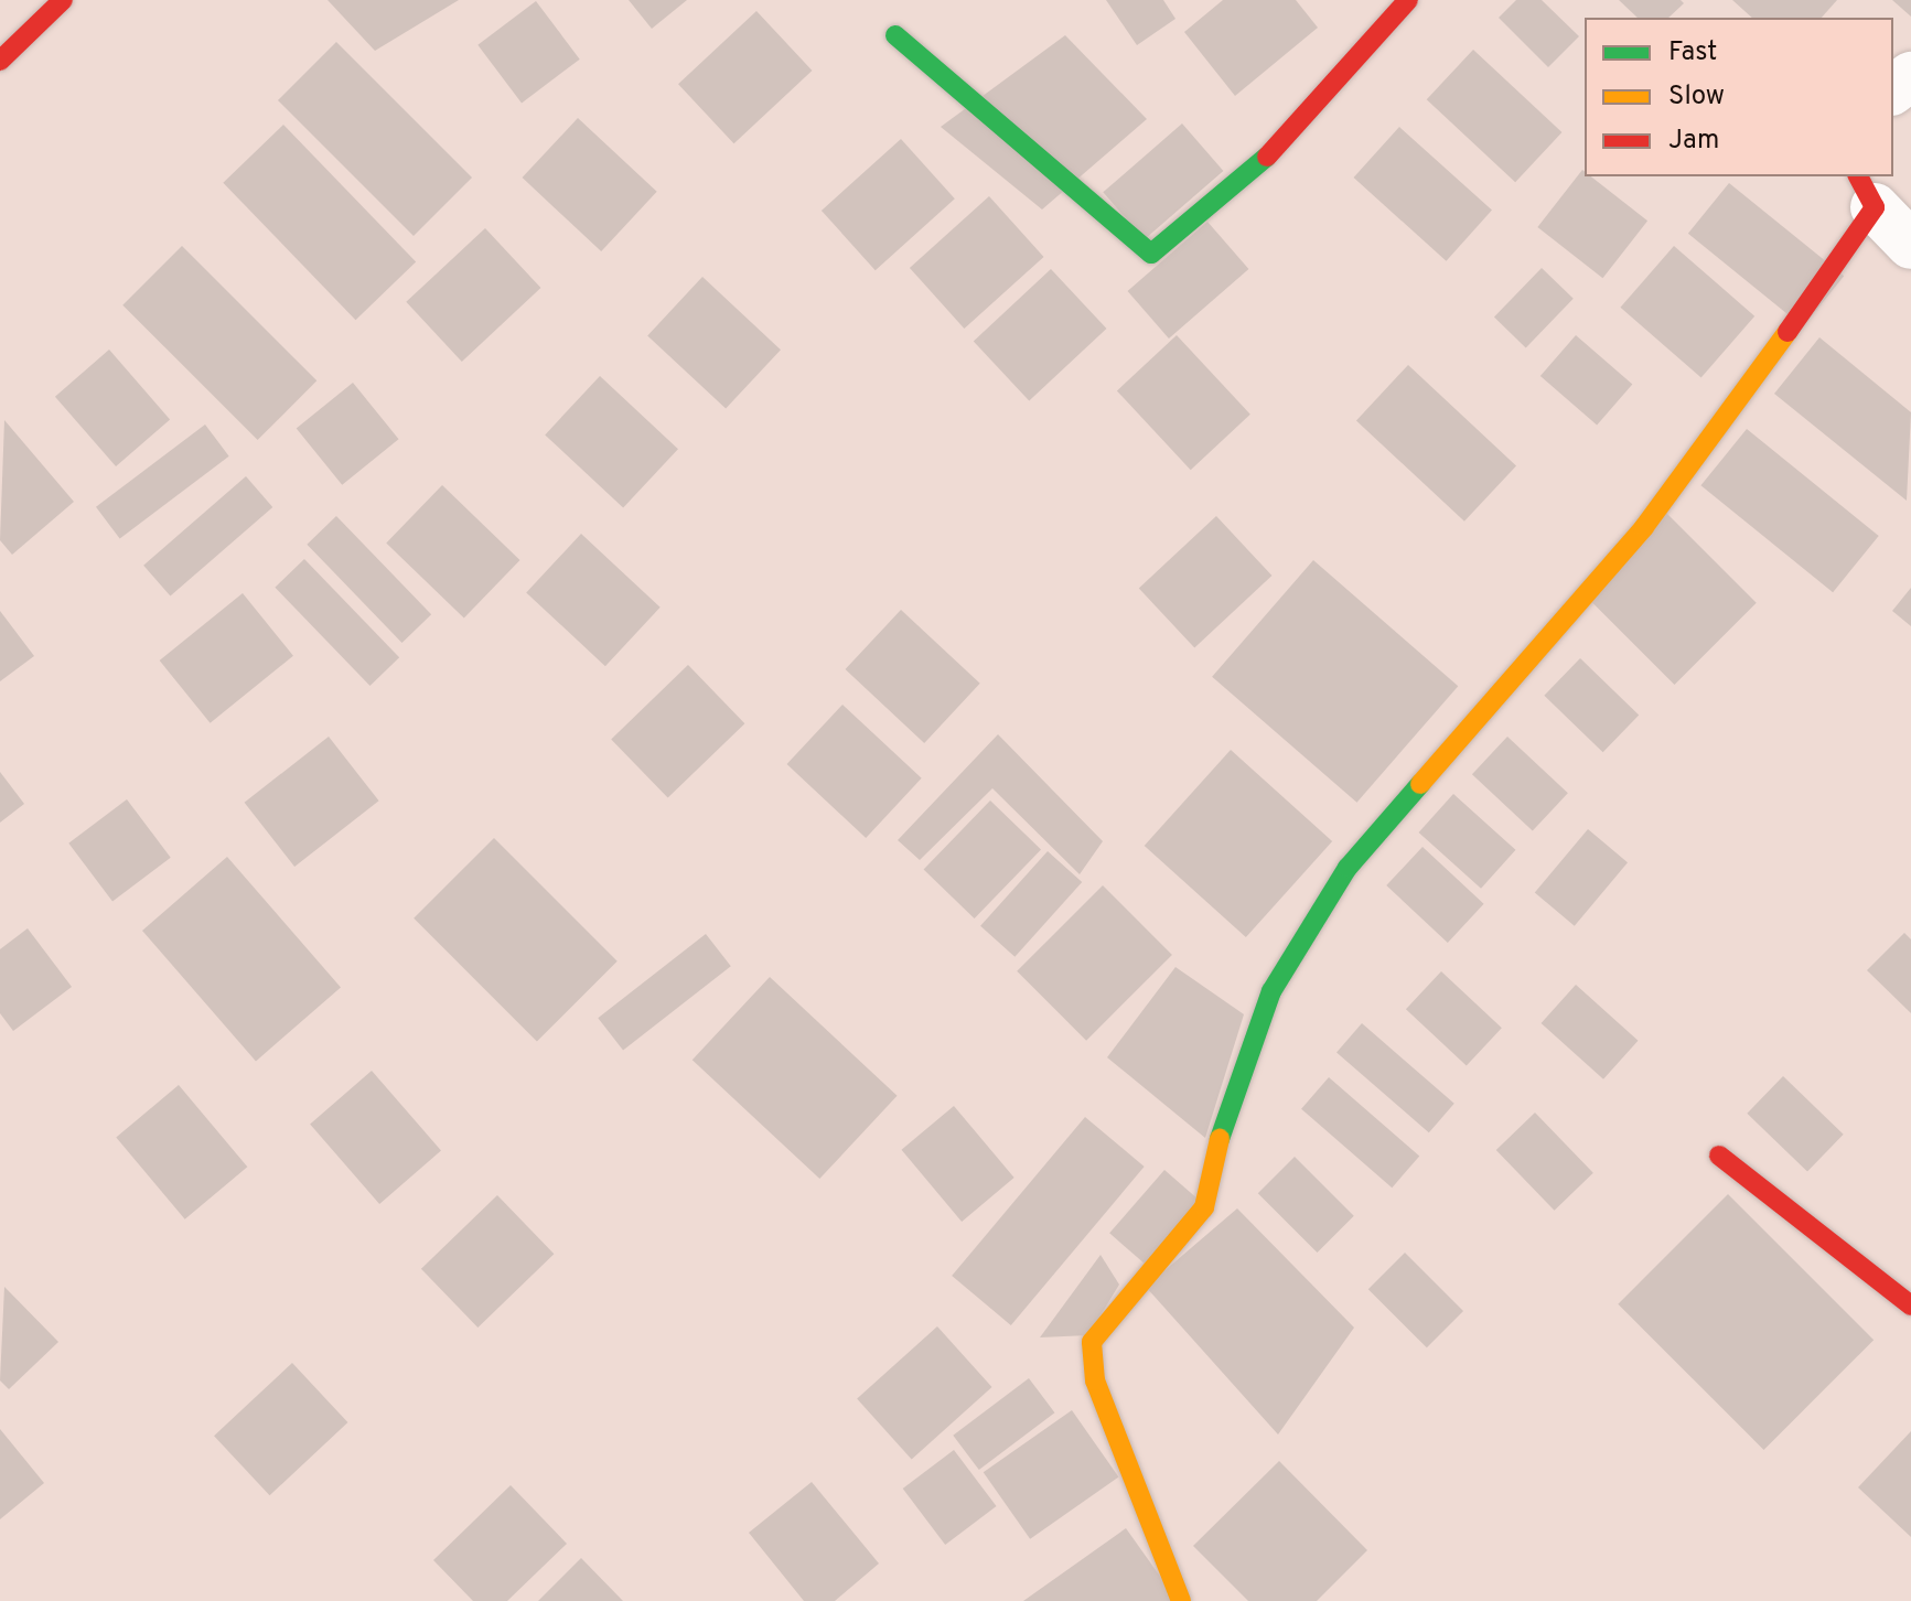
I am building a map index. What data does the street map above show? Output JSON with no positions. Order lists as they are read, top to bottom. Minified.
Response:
{"legend":["Fast","Slow","Jam"]}
